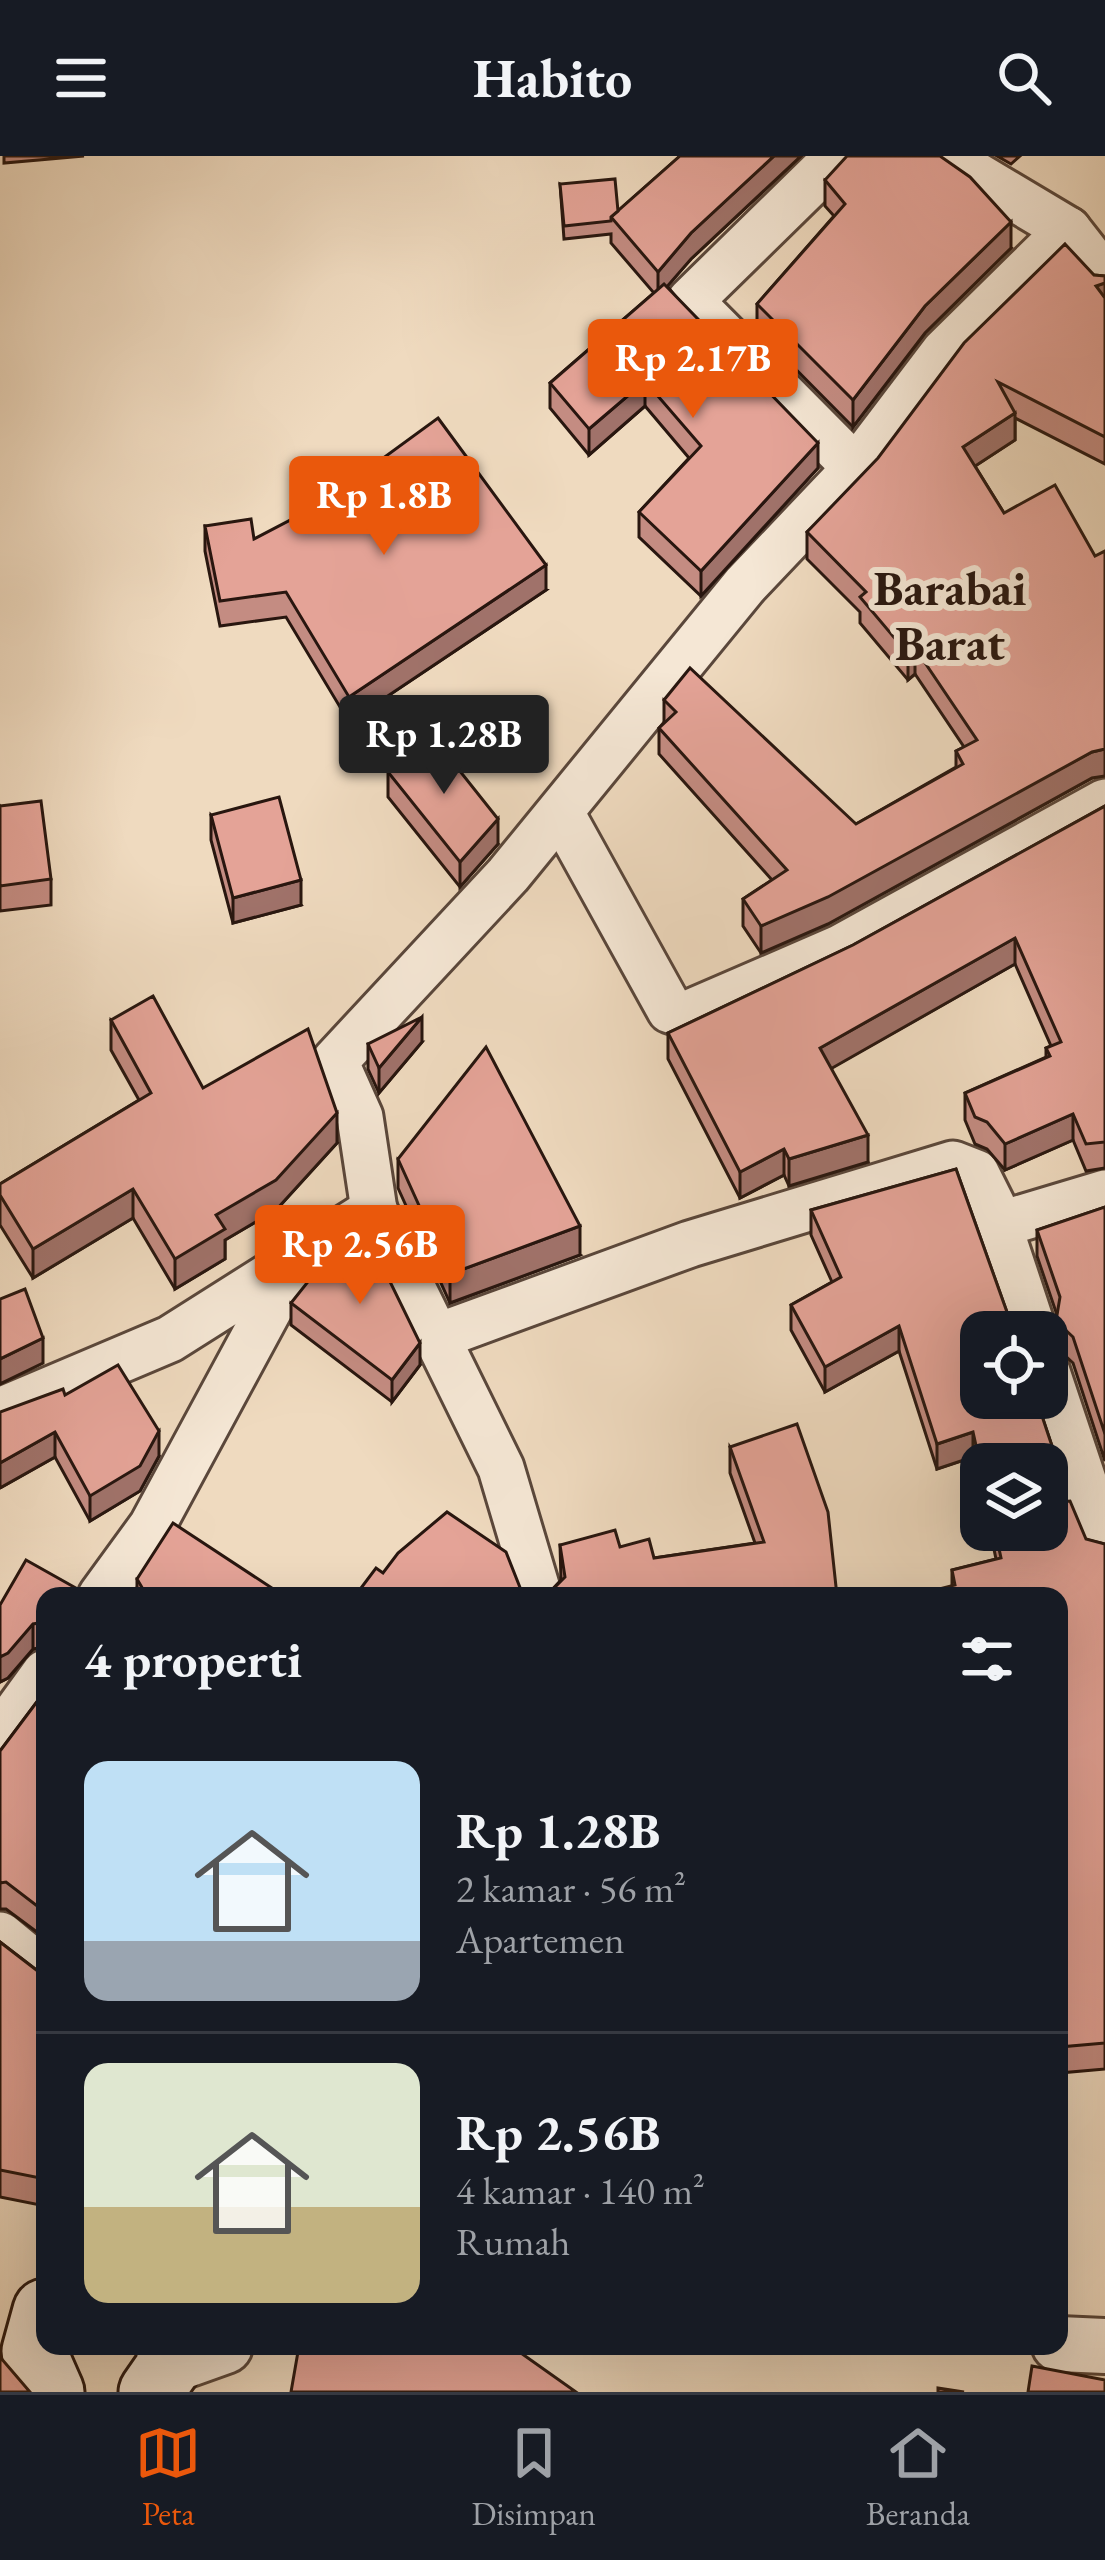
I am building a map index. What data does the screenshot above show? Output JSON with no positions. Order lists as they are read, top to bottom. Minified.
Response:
{"districts":["Barabai Barat"],"page":{"header":"Habito","price":["Rp 2.17B","Rp 1.8B","Rp 1.28B","Rp 2.56B"],"heading":"4 properti","list":[{"name":"Rp 1.28B","note":"2 kamar · 56 m² · Apartemen"},{"name":"Rp 2.56B","note":"4 kamar · 140 m² · Rumah"}],"tabs":["Peta","Disimpan","Beranda"]}}
